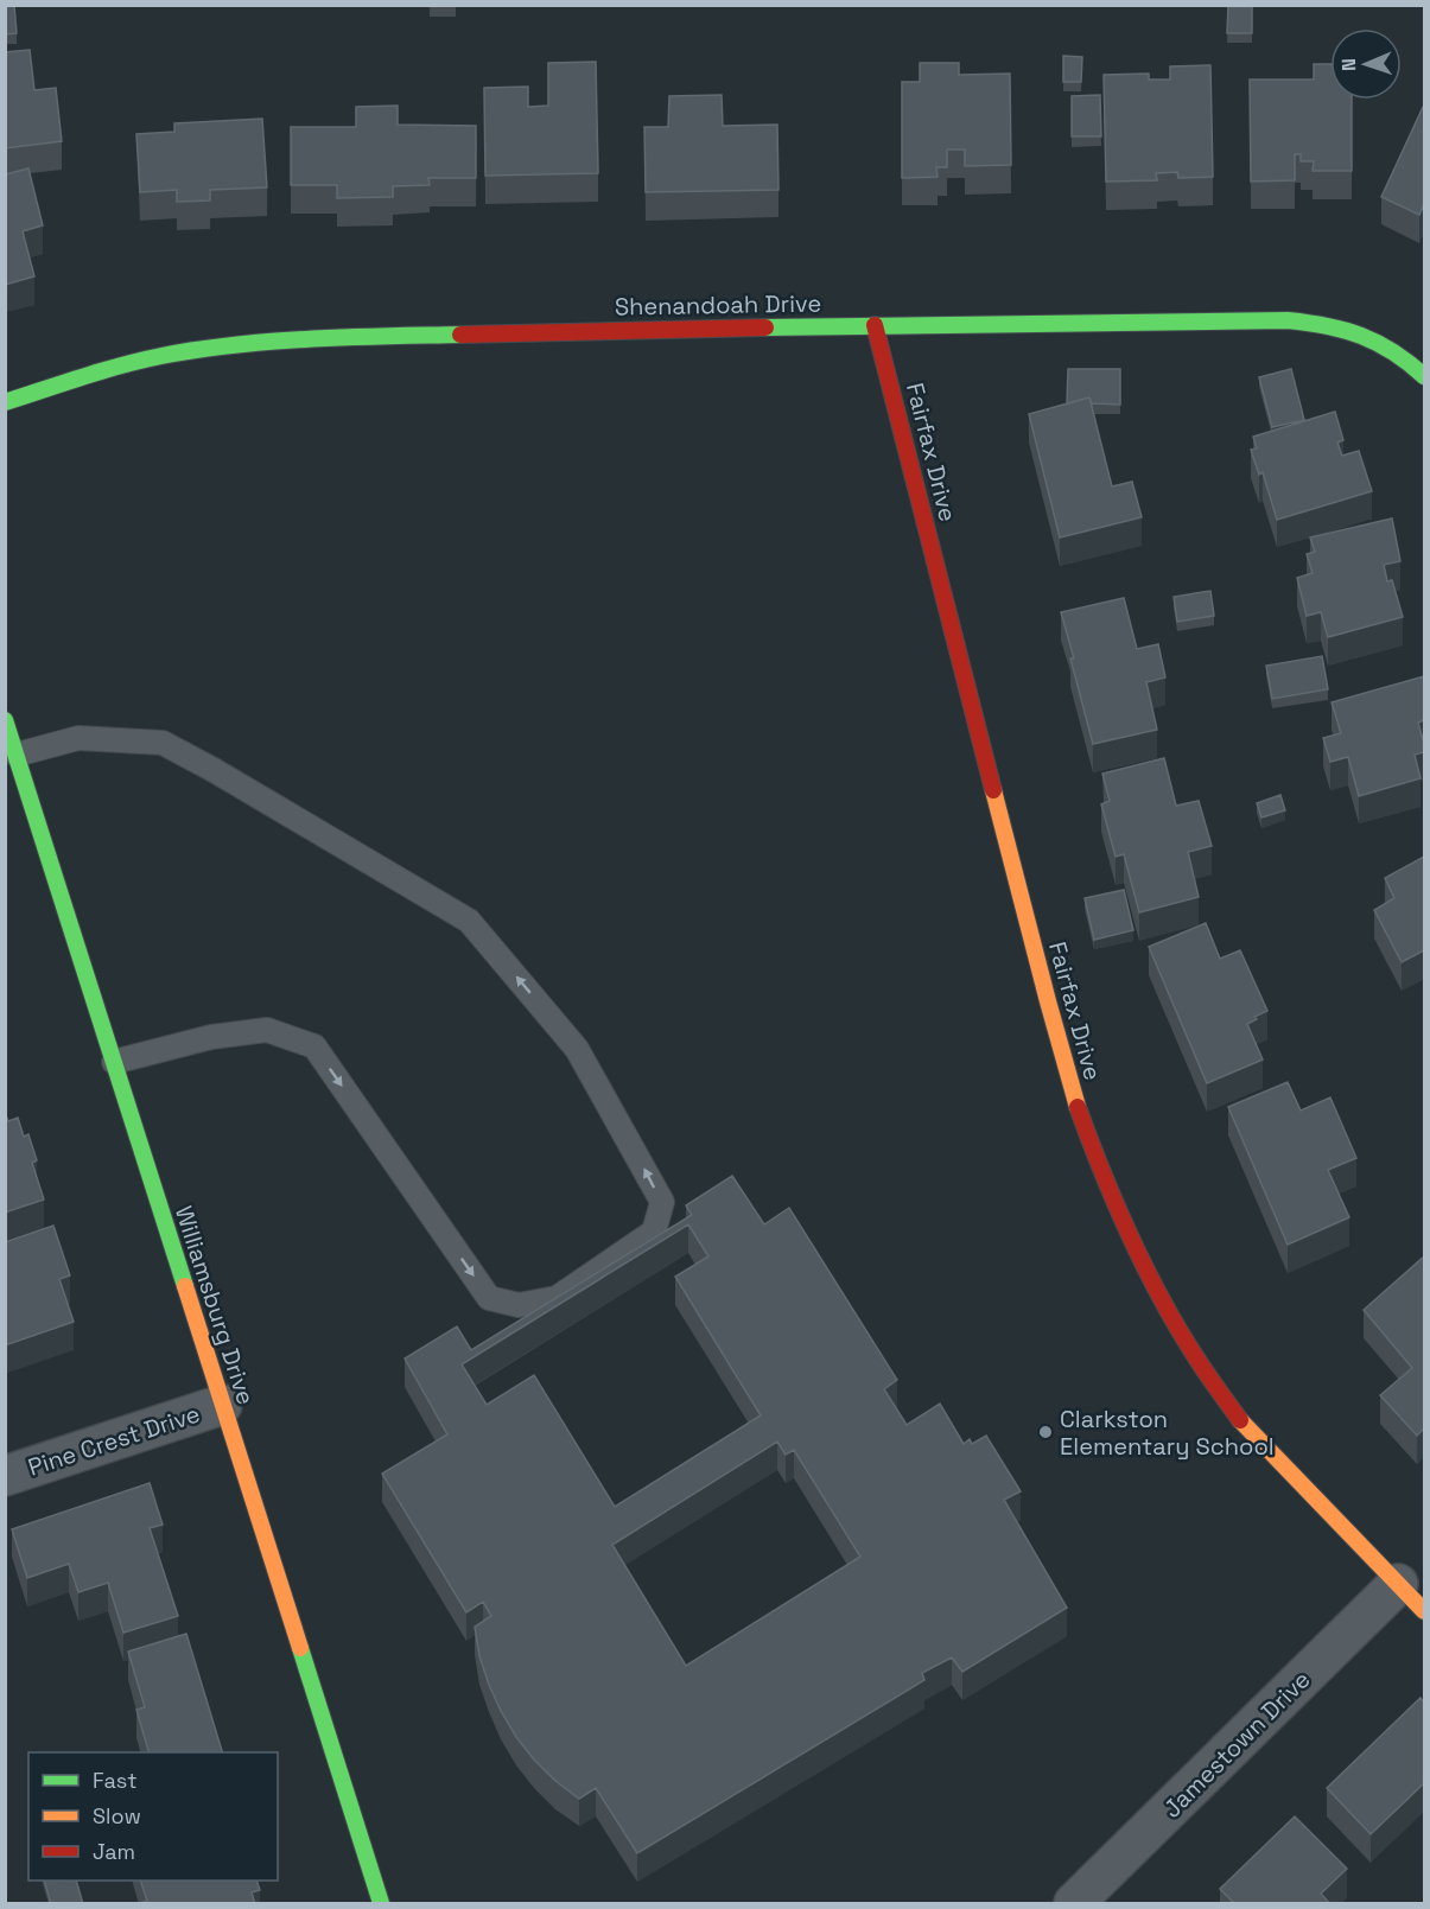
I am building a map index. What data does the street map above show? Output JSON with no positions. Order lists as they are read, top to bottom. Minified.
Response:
{"streets":{"street":["Shenandoah Drive","Fairfax Drive","Williamsburg Drive","Pine Crest Drive","Jamestown Drive"]},"crossings":[["Shenandoah Drive","Fairfax Drive"],["Fairfax Drive","Jamestown Drive"],["Williamsburg Drive","Pine Crest Drive"]],"places":["Clarkston Elementary School"],"legend":["Fast","Slow","Jam"],"north":"left"}
